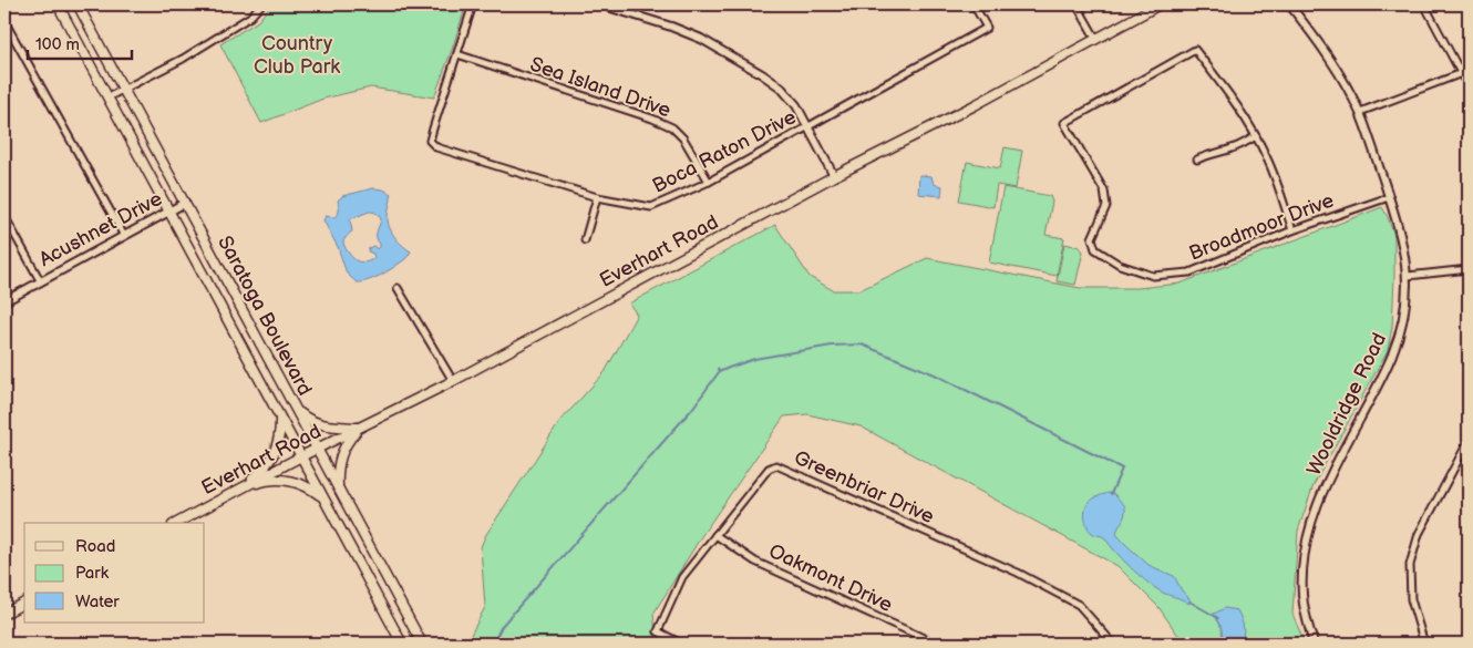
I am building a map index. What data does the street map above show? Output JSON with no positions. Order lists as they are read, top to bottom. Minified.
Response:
{"streets":{"main road":["Everhart Road","Saratoga Boulevard"],"street":["Sea Island Drive","Boca Raton Drive","Broadmoor Drive","Acushnet Drive","Wooldridge Road","Greenbriar Drive","Oakmont Drive"]},"crossings":[["Sea Island Drive","Boca Raton Drive"],["Broadmoor Drive","Wooldridge Road"],["Acushnet Drive","Saratoga Boulevard"],["Everhart Road","Saratoga Boulevard"],["Greenbriar Drive","Oakmont Drive"]],"parks":["Country Club Park"],"legend":["Road","Park","Water"],"scale_bar":"100 m"}
